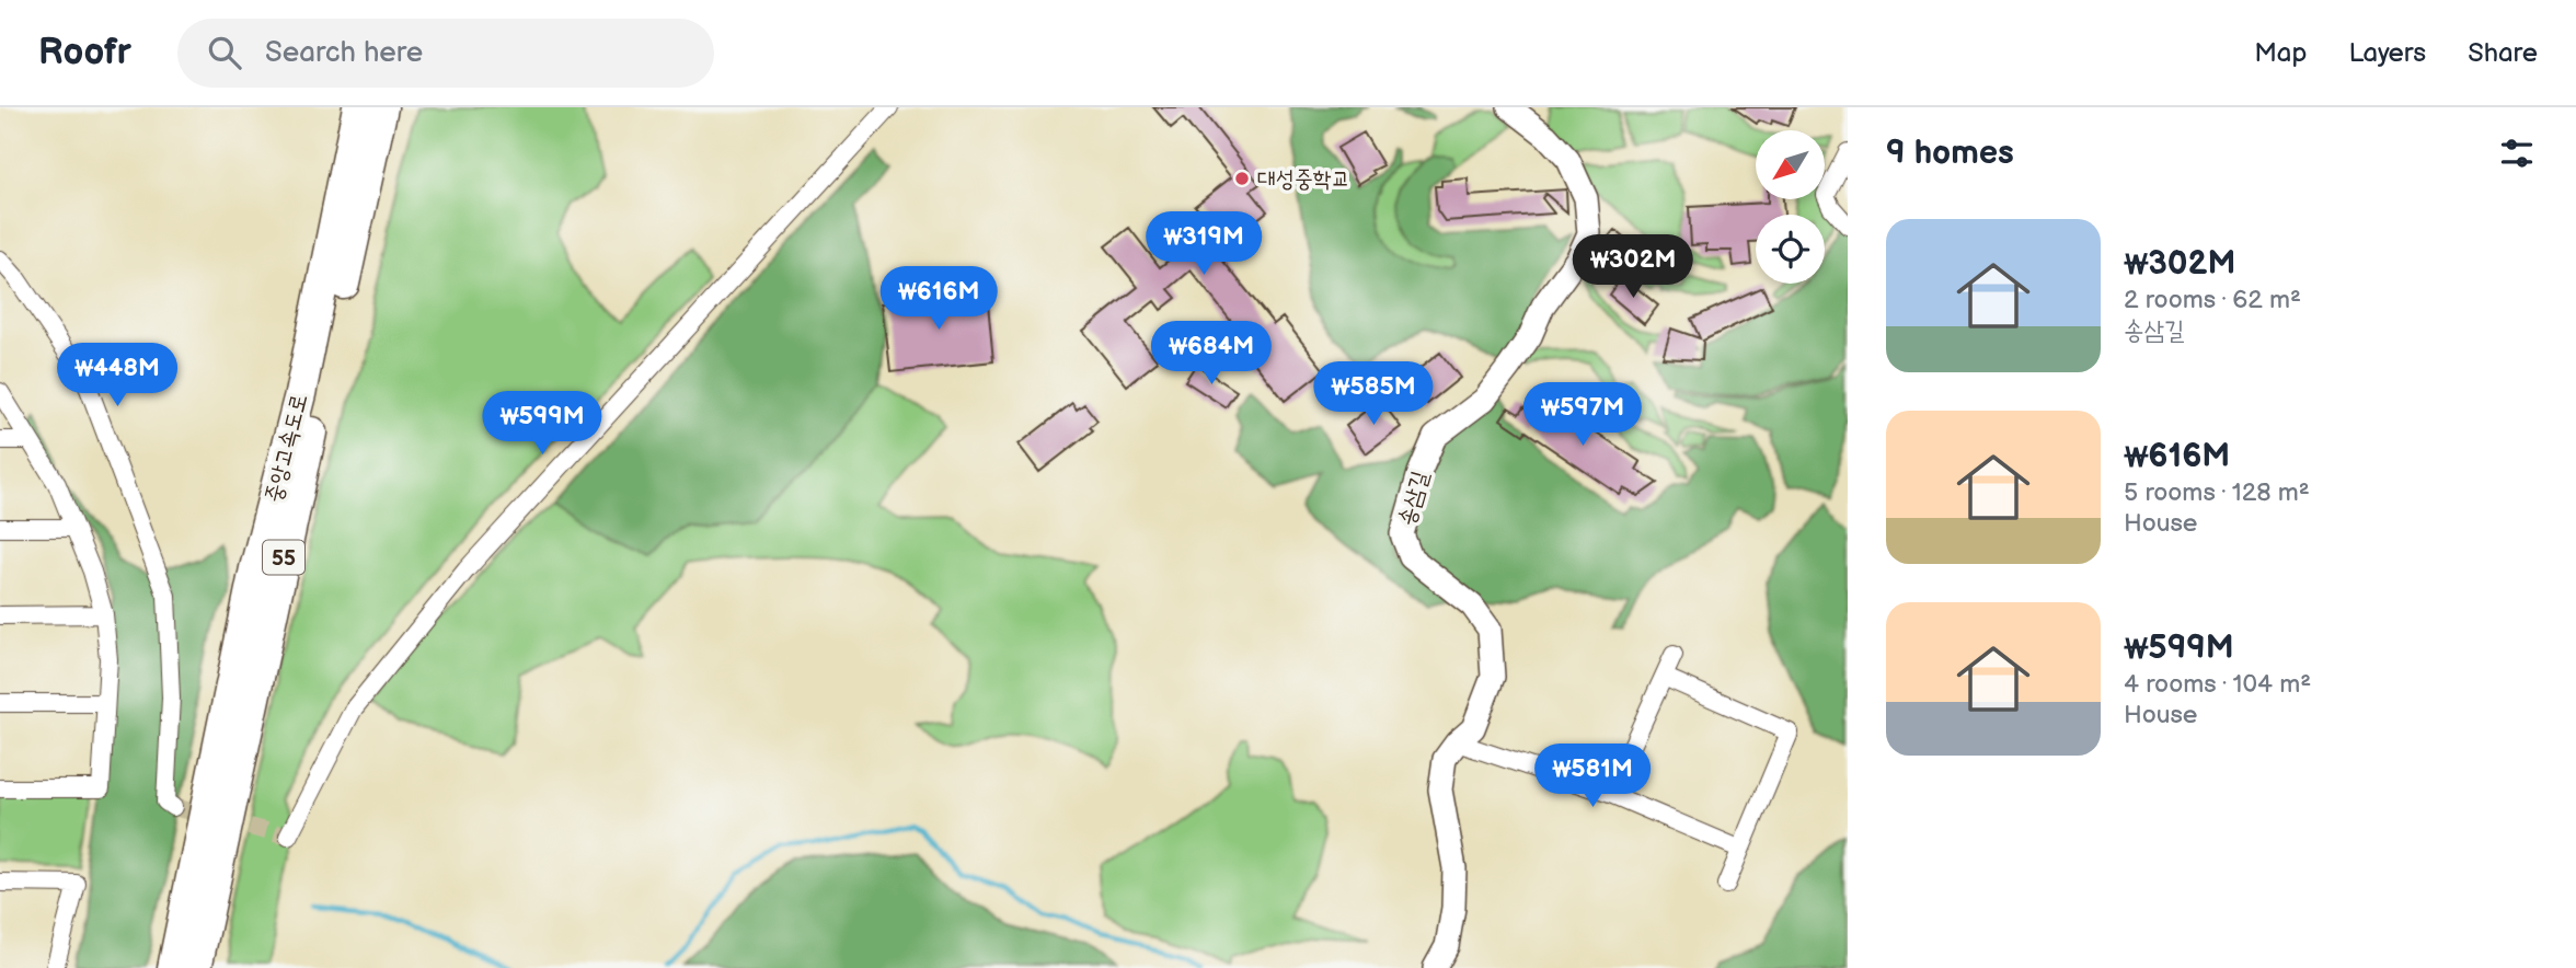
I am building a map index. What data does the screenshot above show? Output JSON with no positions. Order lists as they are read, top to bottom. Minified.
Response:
{"streets":{"highway":["중앙고속도로","55"],"street":["송삼길"]},"places":["대성중학교"],"north":"bottom left","page":{"header":"Roofr","search":"Search here","nav":["Map","Layers","Share"],"heading":"9 homes","list":[{"name":"₩302M","note":"2 rooms · 62 m² · 송삼길"},{"name":"₩616M","note":"5 rooms · 128 m² · House"},{"name":"₩599M","note":"4 rooms · 104 m² · House"}],"price":["₩319M","₩302M","₩616M","₩684M","₩448M","₩585M","₩597M","₩599M","₩581M"]}}
